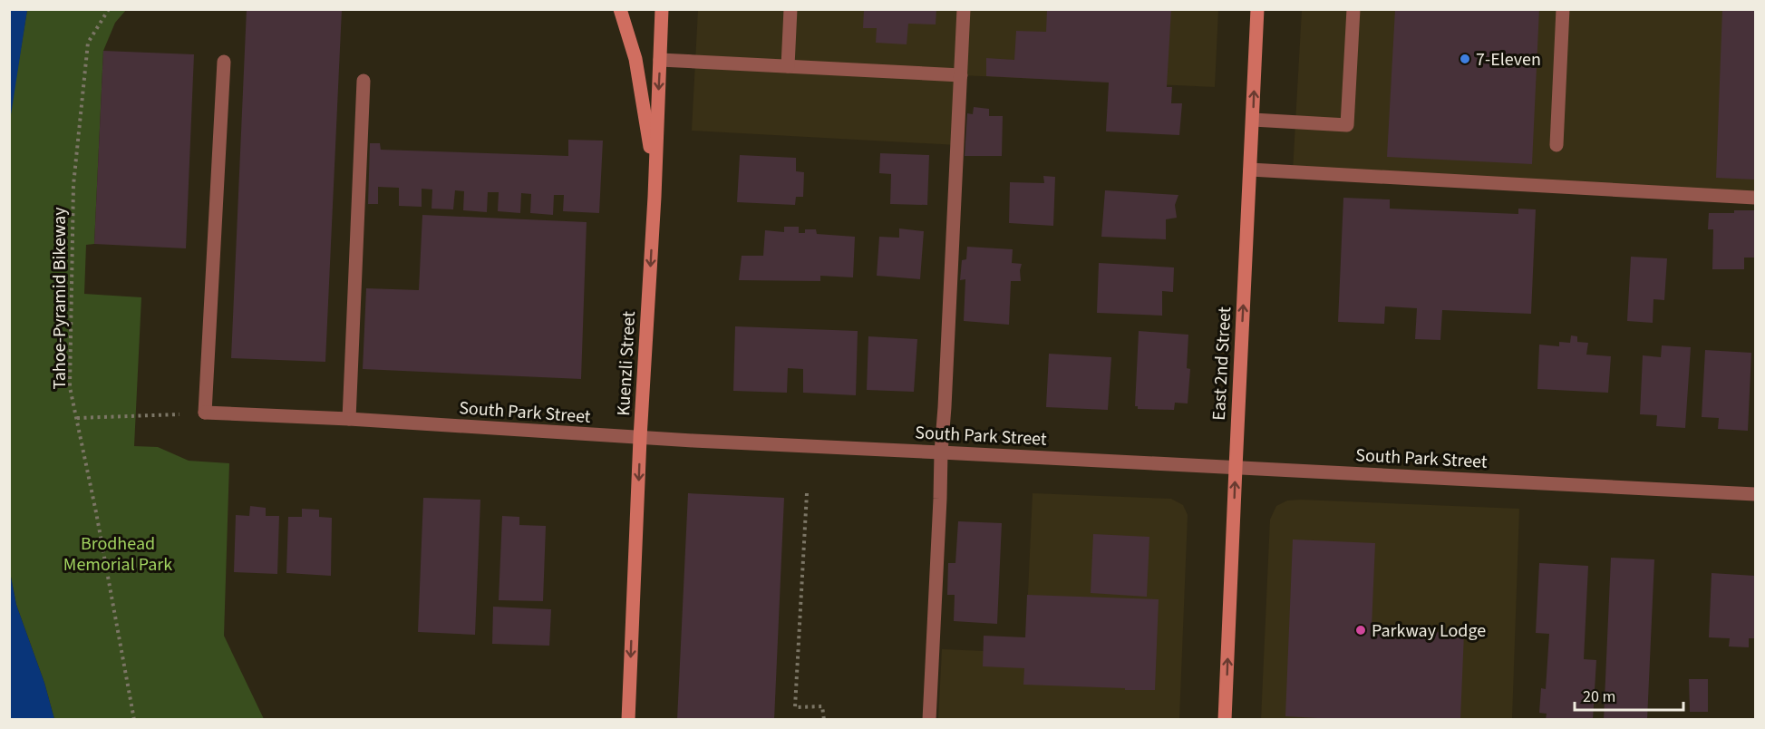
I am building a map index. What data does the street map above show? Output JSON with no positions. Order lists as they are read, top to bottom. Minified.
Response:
{"streets":{"main road":["Kuenzli Street","East 2nd Street"],"street":["South Park Street"],"path":["Tahoe-Pyramid Bikeway"]},"crossings":[["Kuenzli Street","South Park Street"],["East 2nd Street","South Park Street"]],"one_way":["Kuenzli Street","East 2nd Street"],"parks":["Brodhead Memorial Park"],"places":["7-Eleven","Parkway Lodge"],"scale_bar":"20 m"}
